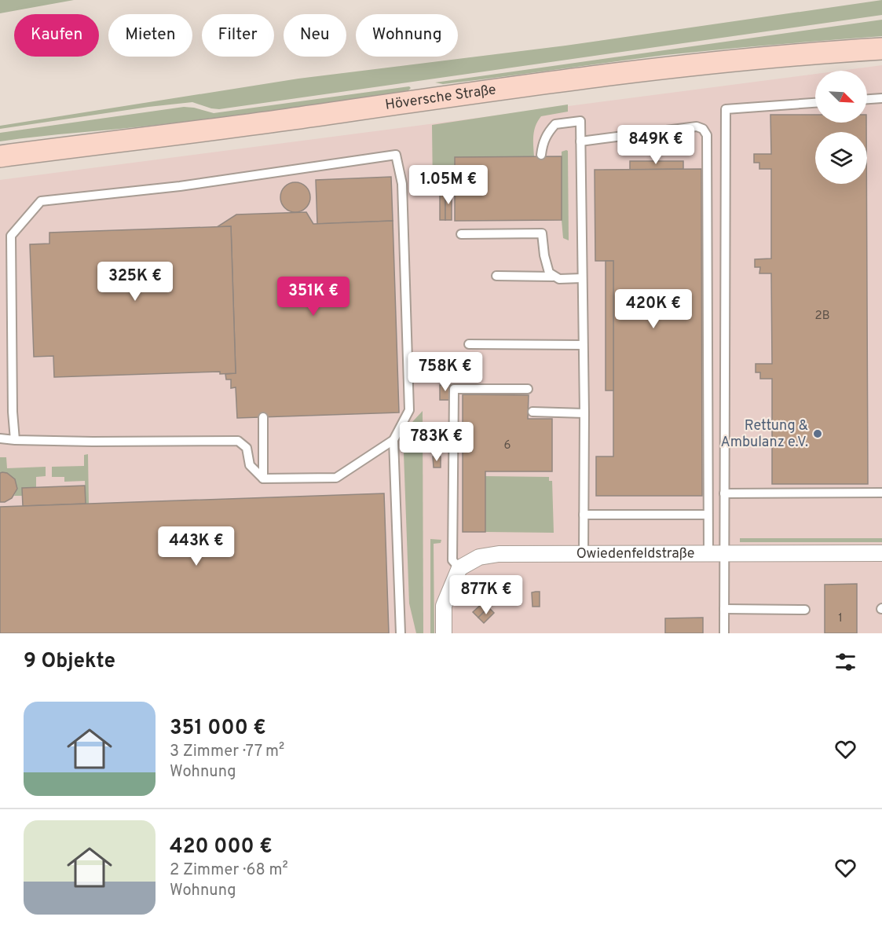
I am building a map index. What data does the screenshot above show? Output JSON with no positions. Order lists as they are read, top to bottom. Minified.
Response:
{"streets":{"main road":["Höversche Straße"],"street":["Owiedenfeldstraße"]},"places":["Rettung & Ambulanz e.V."],"house_numbers":["2B","6","1"],"north":"bottom right","page":{"chip":["Kaufen","Mieten","Filter","Neu","Wohnung"],"price":["849K €","1.05M €","325K €","351K €","420K €","758K €","783K €","443K €","877K €"],"heading":"9 Objekte","list":[{"name":"351 000 €","note":"3 Zimmer · 77 m² · Wohnung"},{"name":"420 000 €","note":"2 Zimmer · 68 m² · Wohnung"}]}}
